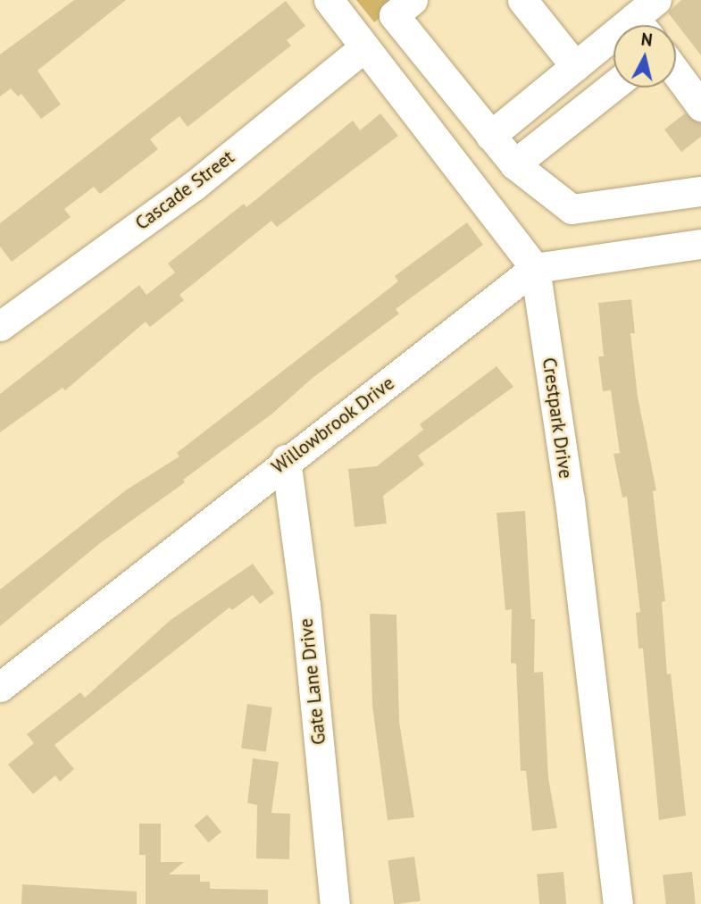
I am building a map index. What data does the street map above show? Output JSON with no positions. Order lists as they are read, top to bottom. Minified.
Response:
{"streets":{"street":["Cascade Street","Crestpark Drive","Willowbrook Drive","Gate Lane Drive"]},"crossings":[["Cascade Street","Crestpark Drive"],["Crestpark Drive","Willowbrook Drive"],["Willowbrook Drive","Gate Lane Drive"]],"north":"top"}
